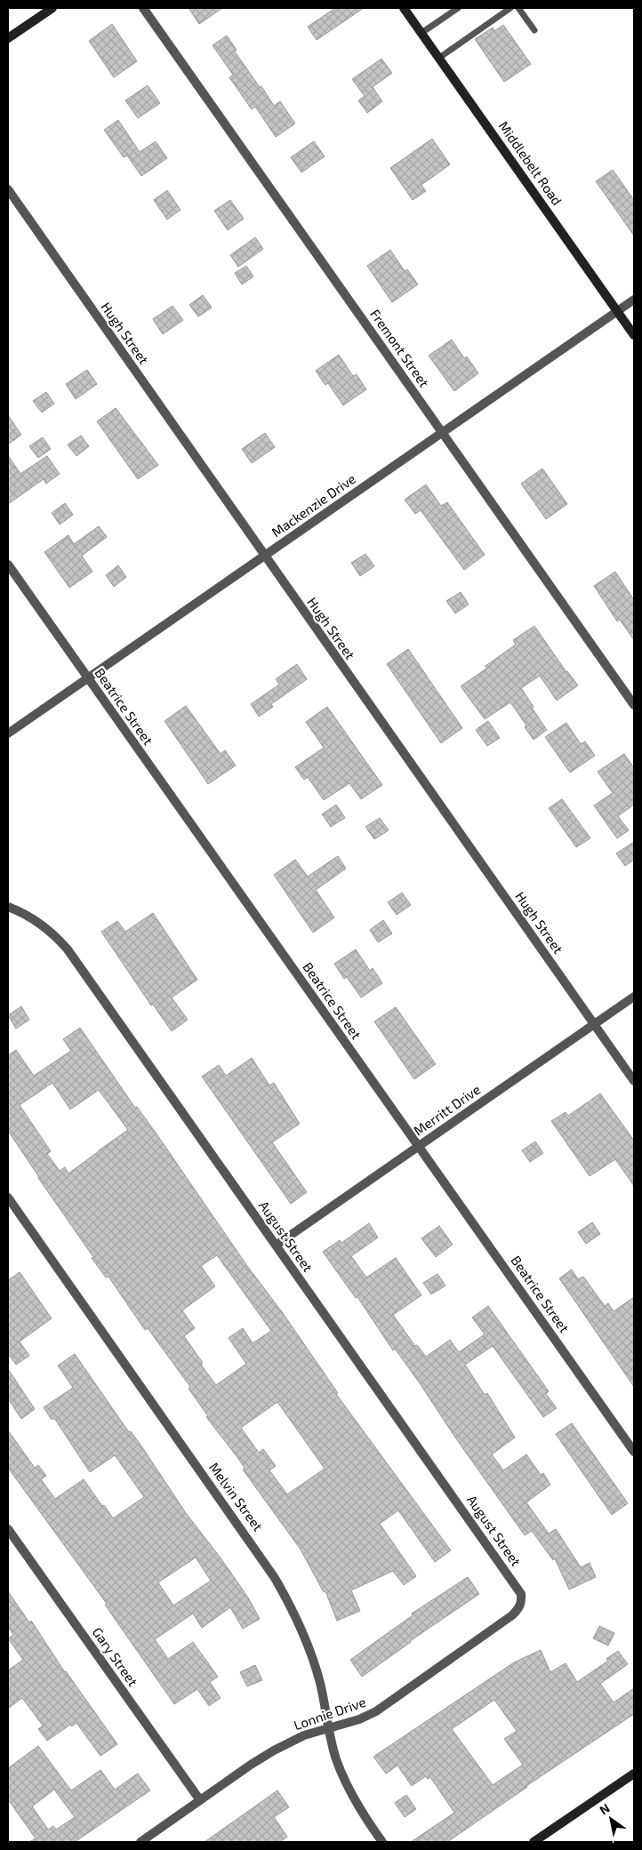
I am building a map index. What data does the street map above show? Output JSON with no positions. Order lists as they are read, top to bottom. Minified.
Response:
{"streets":{"main road":["Middlebelt Road"],"street":["Hugh Street","Fremont Street","Mackenzie Drive","Beatrice Street","Merritt Drive","August Street","Melvin Street","Gary Street","Lonnie Drive"]},"crossings":[["Middlebelt Road","Mackenzie Drive"],["Hugh Street","Mackenzie Drive"],["Hugh Street","Merritt Drive"],["Fremont Street","Mackenzie Drive"],["Mackenzie Drive","Beatrice Street"],["Beatrice Street","Merritt Drive"],["Merritt Drive","August Street"],["August Street","Lonnie Drive"],["Melvin Street","Lonnie Drive"],["Gary Street","Lonnie Drive"]],"north":"top left"}
